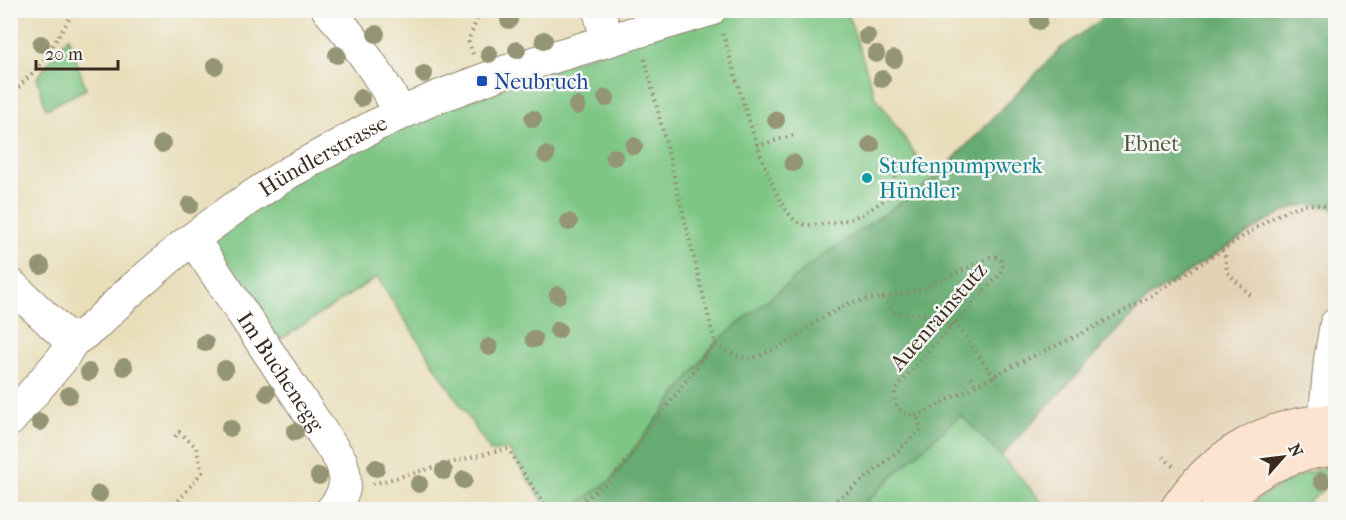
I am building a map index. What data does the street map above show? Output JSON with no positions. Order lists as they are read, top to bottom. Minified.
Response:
{"streets":{"street":["Hündlerstrasse","Im Buchenegg"],"path":["Auenrainstutz"]},"crossings":[["Hündlerstrasse","Im Buchenegg"]],"parks":["Ebnet"],"places":{"transit":["Neubruch"],"other":["Stufenpumpwerk Hündler"]},"scale_bar":"20 m","north":"top right"}
